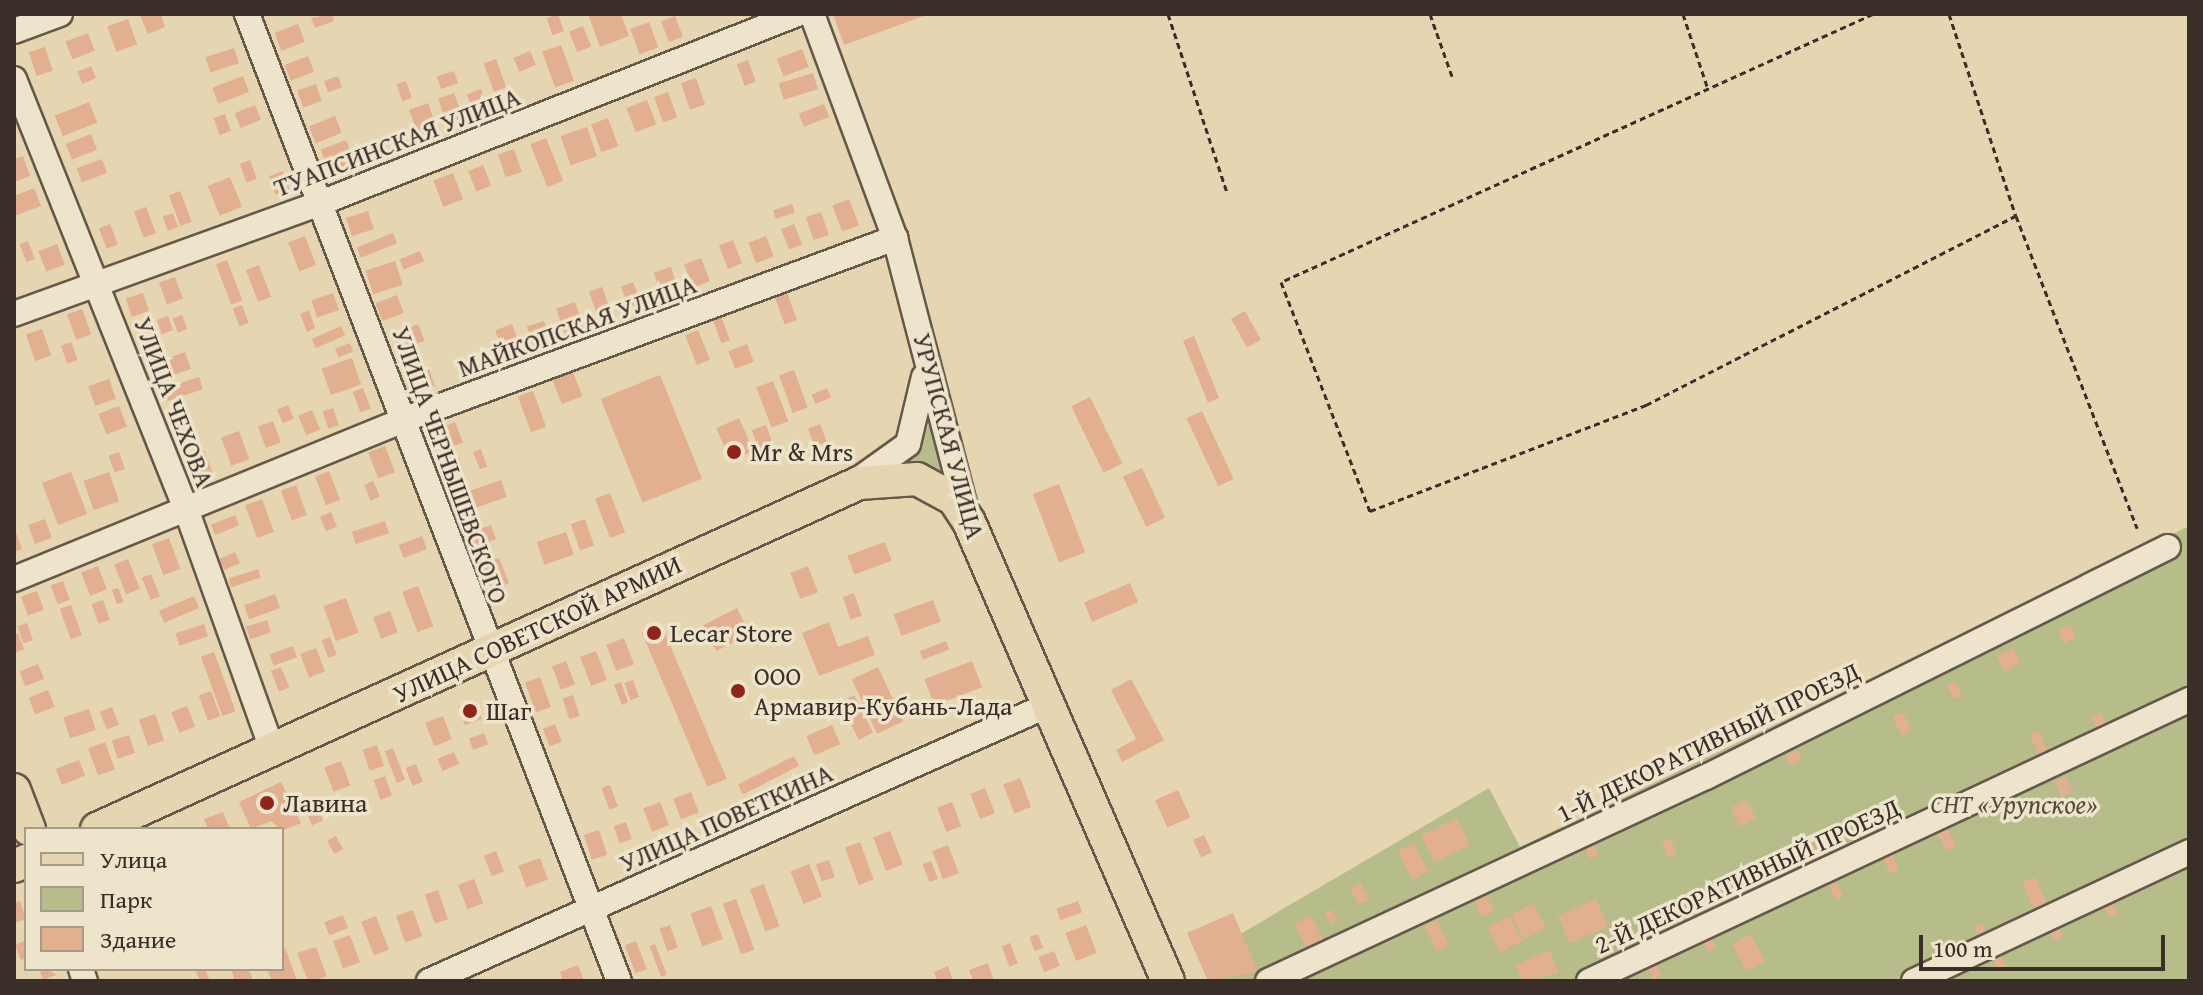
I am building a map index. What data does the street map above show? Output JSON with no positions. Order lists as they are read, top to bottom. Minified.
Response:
{"streets":{"main road":["УРУПСКАЯ УЛИЦА","УЛИЦА СОВЕТСКОЙ АРМИИ"],"street":["ТУАПСИНСКАЯ УЛИЦА","МАЙКОПСКАЯ УЛИЦА","УЛИЦА ЧЕХОВА","УЛИЦА ЧЕРНЫШЕВСКОГО","1-Й ДЕКОРАТИВНЫЙ ПРОЕЗД","УЛИЦА ПОВЕТКИНА","2-Й ДЕКОРАТИВНЫЙ ПРОЕЗД"]},"crossings":[["ТУАПСИНСКАЯ УЛИЦА","УЛИЦА ЧЕХОВА"],["ТУАПСИНСКАЯ УЛИЦА","УЛИЦА ЧЕРНЫШЕВСКОГО"],["МАЙКОПСКАЯ УЛИЦА","УЛИЦА ЧЕХОВА"],["МАЙКОПСКАЯ УЛИЦА","УРУПСКАЯ УЛИЦА"],["МАЙКОПСКАЯ УЛИЦА","УЛИЦА ЧЕРНЫШЕВСКОГО"],["УЛИЦА ЧЕХОВА","УЛИЦА СОВЕТСКОЙ АРМИИ"],["УРУПСКАЯ УЛИЦА","УЛИЦА СОВЕТСКОЙ АРМИИ"],["УРУПСКАЯ УЛИЦА","УЛИЦА ПОВЕТКИНА"],["УЛИЦА ЧЕРНЫШЕВСКОГО","УЛИЦА СОВЕТСКОЙ АРМИИ"],["УЛИЦА ЧЕРНЫШЕВСКОГО","УЛИЦА ПОВЕТКИНА"]],"parks":["СНТ «Урупское»"],"places":["Mr & Mrs","Lecar Store","ООО Армавир-Кубань-Лада","Шаг","Лавина"],"legend":["Улица","Парк","Здание"],"scale_bar":"100 m"}
